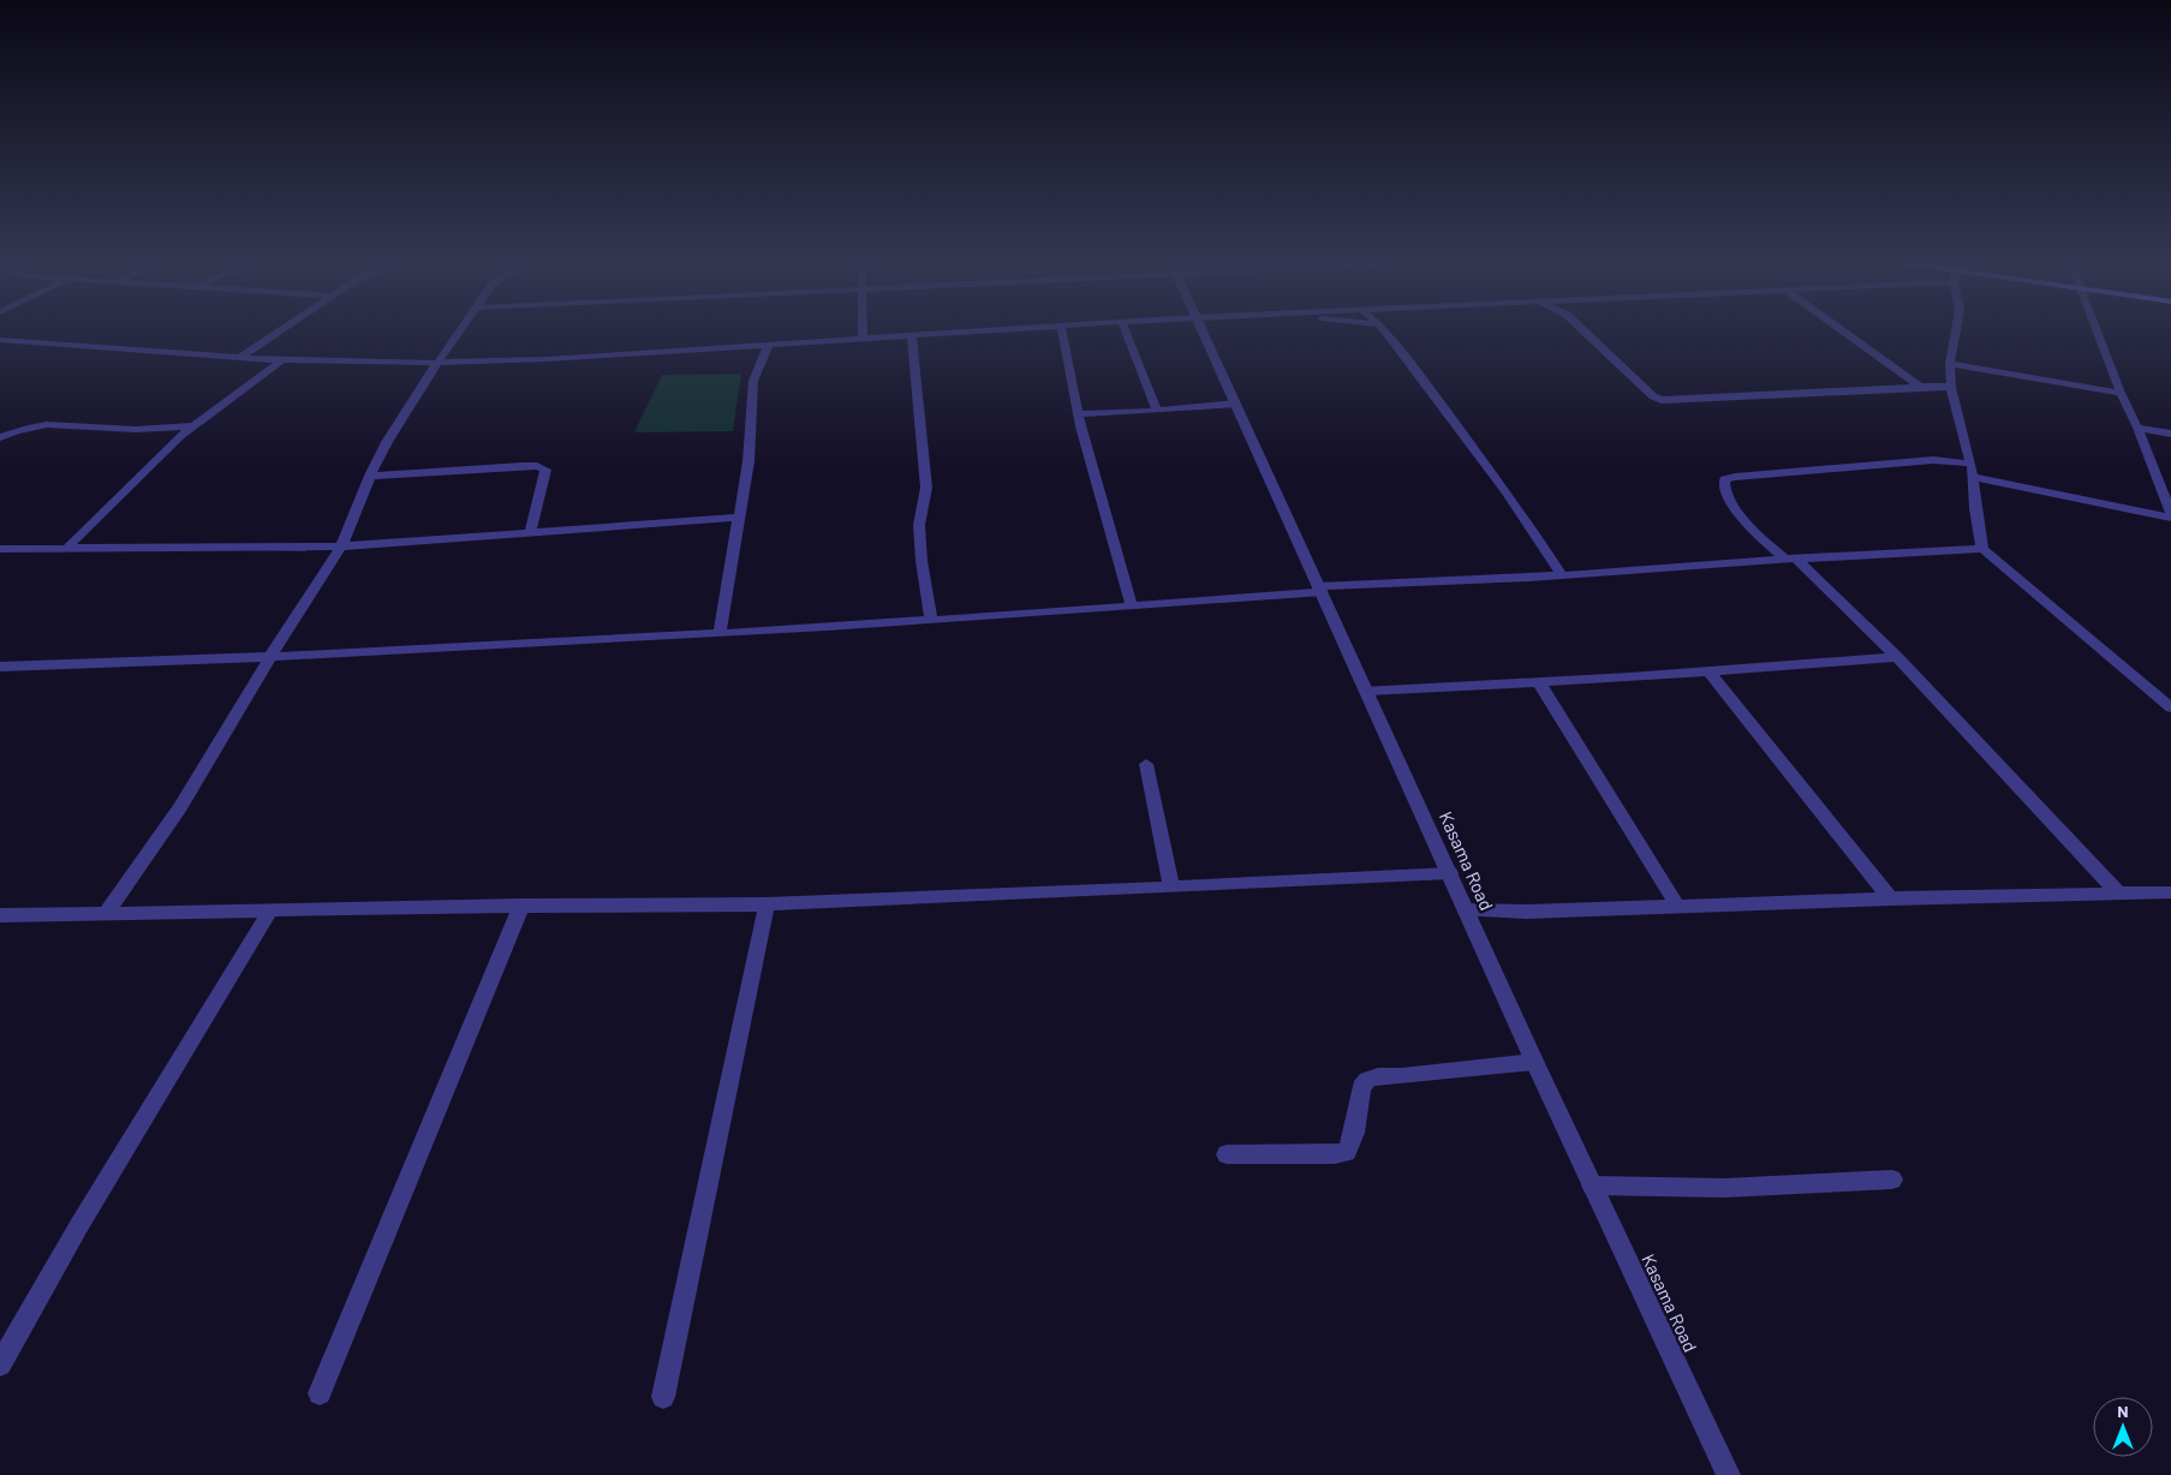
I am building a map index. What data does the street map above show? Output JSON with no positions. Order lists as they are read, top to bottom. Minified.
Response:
{"streets":{"street":["Kasama Road"]},"north":"top"}
